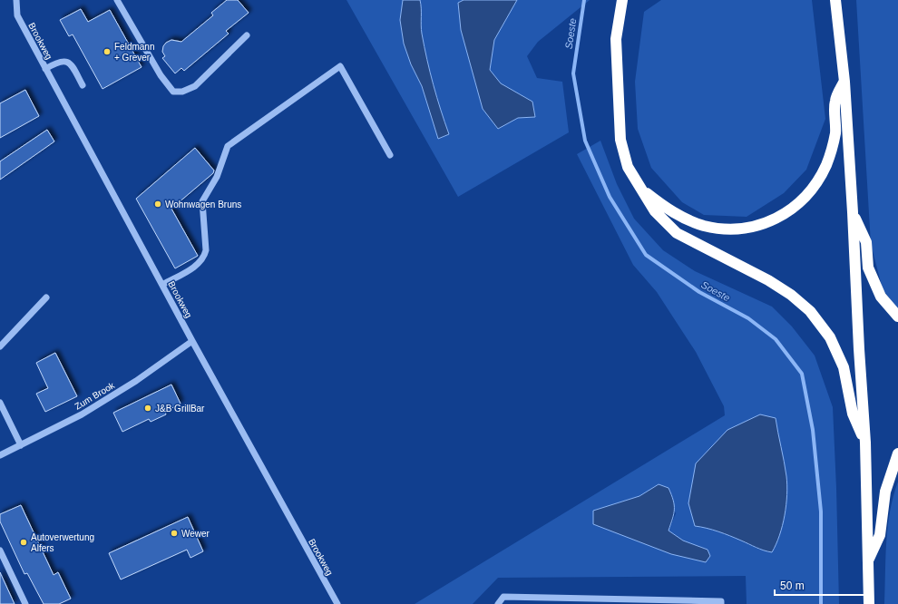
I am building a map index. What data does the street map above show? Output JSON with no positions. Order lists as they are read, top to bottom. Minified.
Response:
{"streets":{"street":["Brookweg","Zum Brook"]},"crossings":[["Brookweg","Zum Brook"]],"water":["Soeste"],"places":["Feldmann + Grever","Wohnwagen Bruns","J&B GrillBar","Wewer","Autoverwertung Alfers"],"scale_bar":"50 m"}
